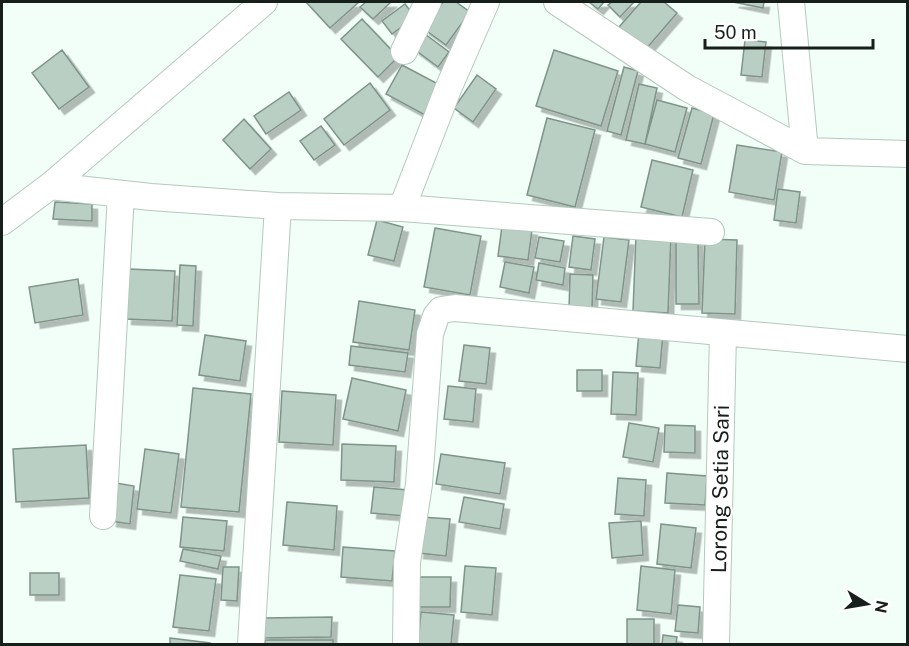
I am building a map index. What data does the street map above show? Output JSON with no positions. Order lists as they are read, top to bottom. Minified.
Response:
{"streets":{"street":["Lorong Setia Sari"]},"scale_bar":"50 m","north":"right"}
